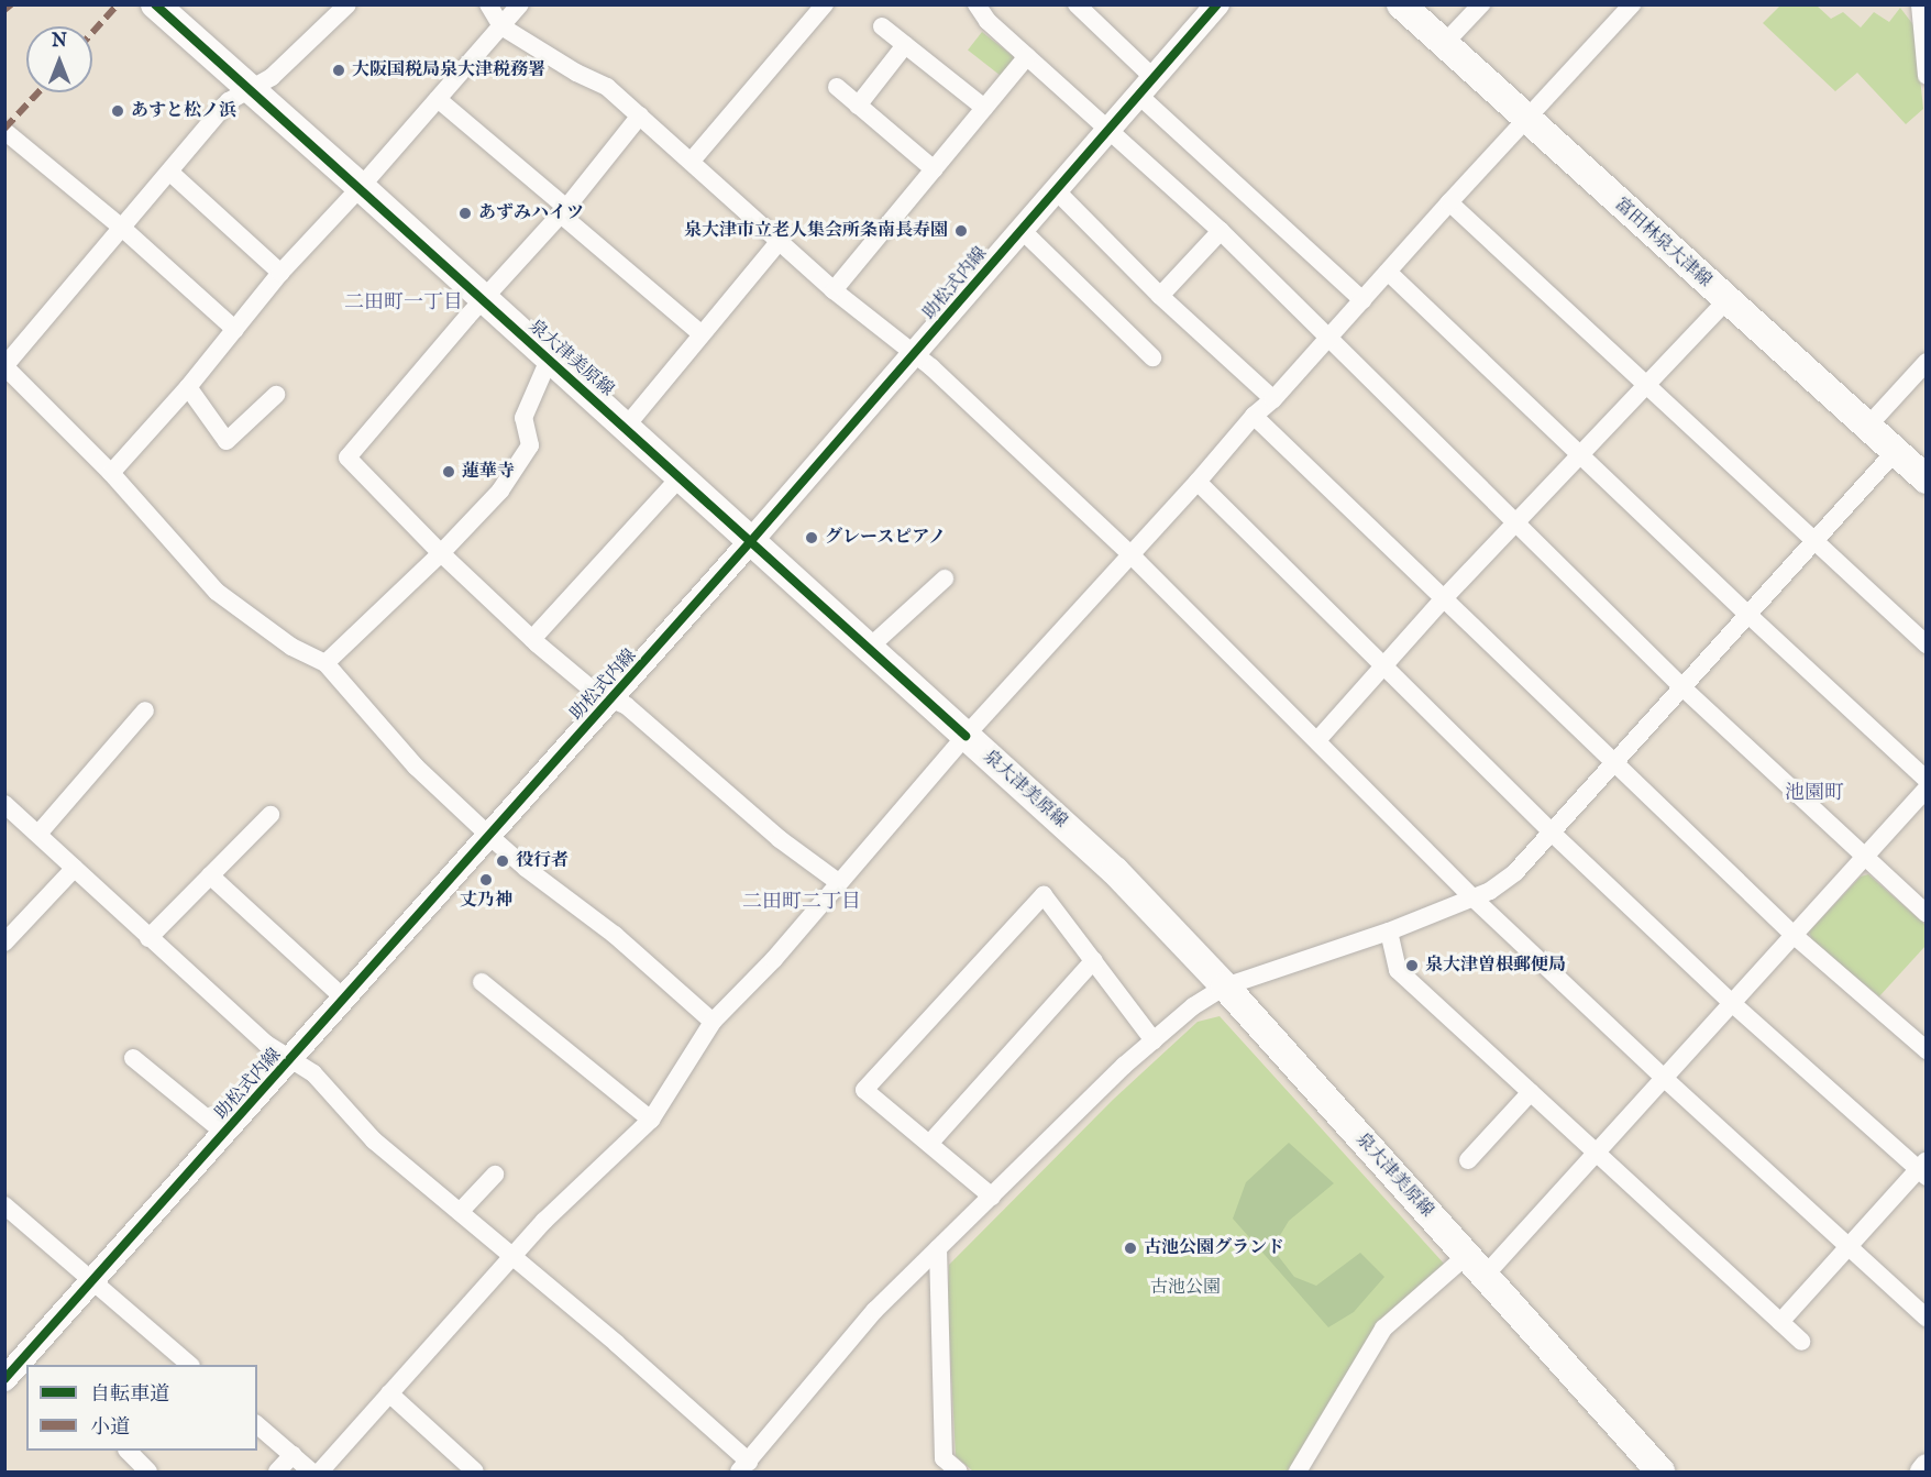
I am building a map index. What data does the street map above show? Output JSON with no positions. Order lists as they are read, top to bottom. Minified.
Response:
{"streets":{"main road":["富田林泉大津線","泉大津美原線"],"street":["助松式内線"]},"crossings":[["助松式内線","泉大津美原線"]],"districts":["二田町一丁目","池園町","二田町二丁目"],"parks":["古池公園"],"places":["大阪国税局泉大津税務署","あすと松ノ浜","あずみハイツ","泉大津市立老人集会所条南長寿園","蓮華寺","グレースピアノ","役行者","丈乃神","泉大津曽根郵便局","古池公園グランド"],"legend":["自転車道","小道"],"north":"top"}
